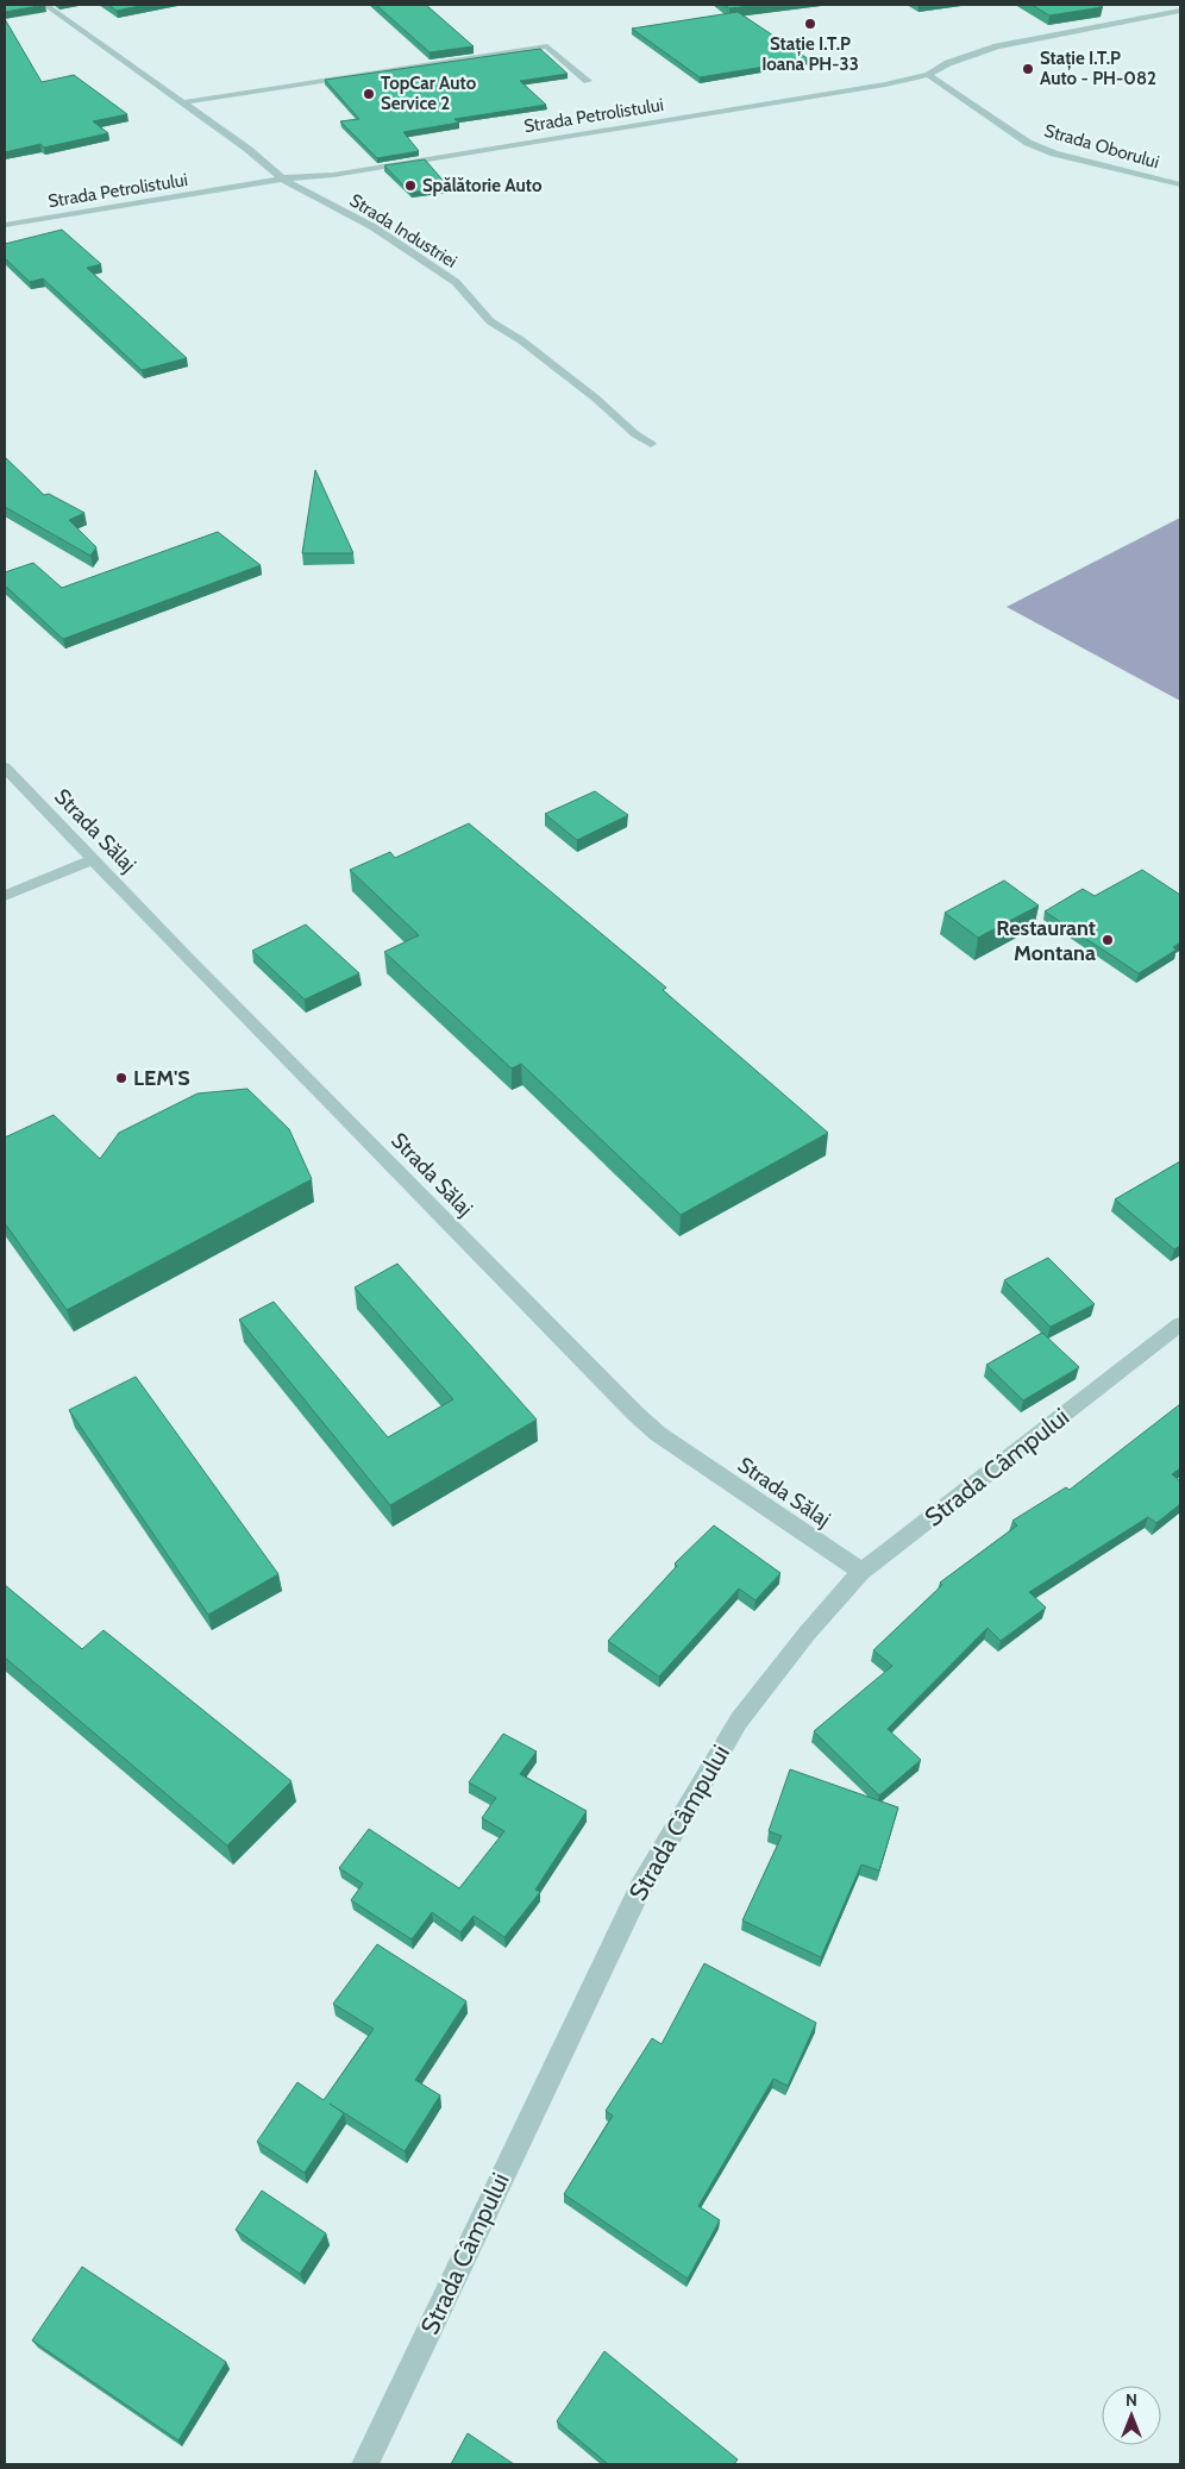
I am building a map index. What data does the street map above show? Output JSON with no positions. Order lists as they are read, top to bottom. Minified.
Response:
{"streets":{"street":["Strada Petrolistului","Strada Oborului","Strada Industriei","Strada Sălaj","Strada Câmpului"]},"crossings":[["Strada Petrolistului","Strada Oborului"],["Strada Petrolistului","Strada Industriei"],["Strada Sălaj","Strada Câmpului"]],"places":["Stație I.T.P Ioana PH-33","Stație I.T.P Auto - PH-082","TopCar Auto Service 2","Spălătorie Auto","Restaurant Montana","LEM'S"],"north":"top"}
